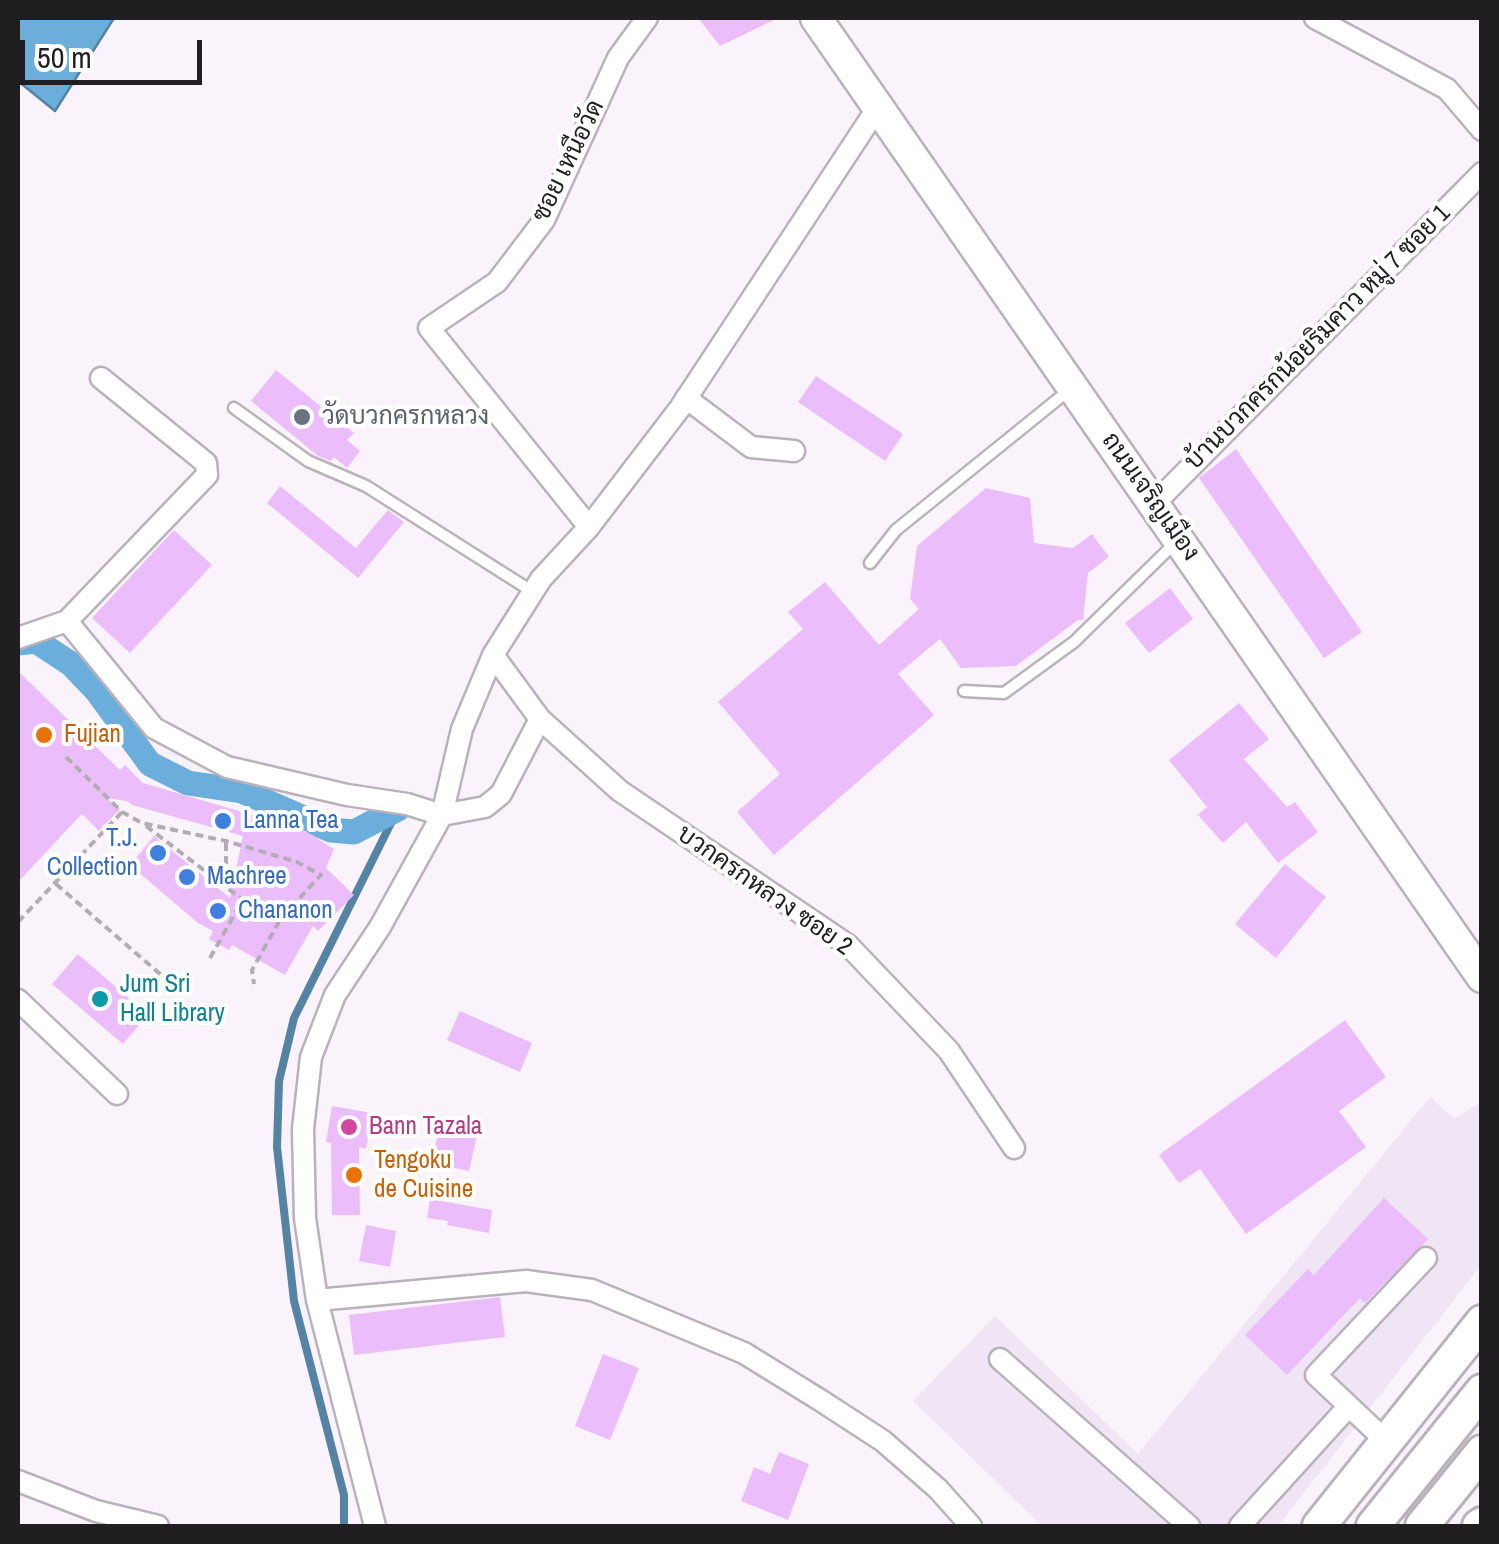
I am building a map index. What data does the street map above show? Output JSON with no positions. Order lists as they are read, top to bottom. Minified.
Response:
{"streets":{"main road":["ถนนเจริญเมือง"],"street":["ซอย เหนือวัด","บ้านบวกครกน้อยริมคาว หมู่ 7 ซอย 1","บวกครกหลวง ซอย 2"]},"crossings":[["บ้านบวกครกน้อยริมคาว หมู่ 7 ซอย 1","ถนนเจริญเมือง"]],"places":["วัดบวกครกหลวง","Fujian","Lanna Tea","T.J. Collection","Machree","Chananon","Jum Sri Hall Library","Bann Tazala","Tengoku de Cuisine"],"scale_bar":"50 m"}
